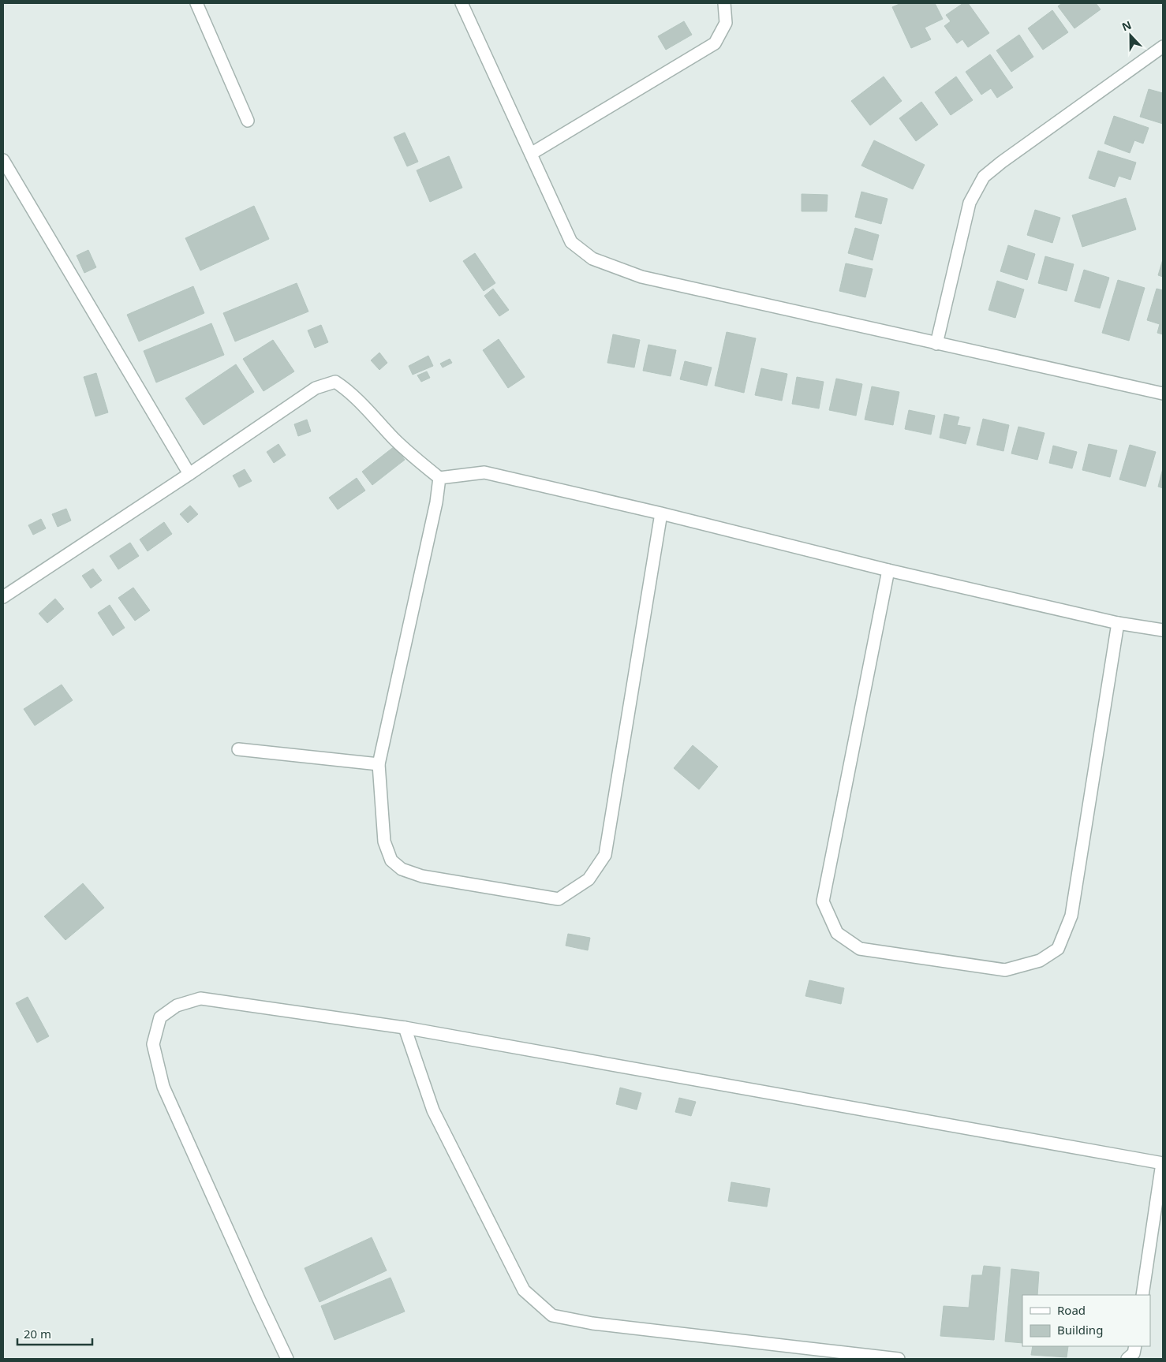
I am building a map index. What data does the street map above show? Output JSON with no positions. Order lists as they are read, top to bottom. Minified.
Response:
{"legend":["Road","Building"],"scale_bar":"20 m","north":"top"}
